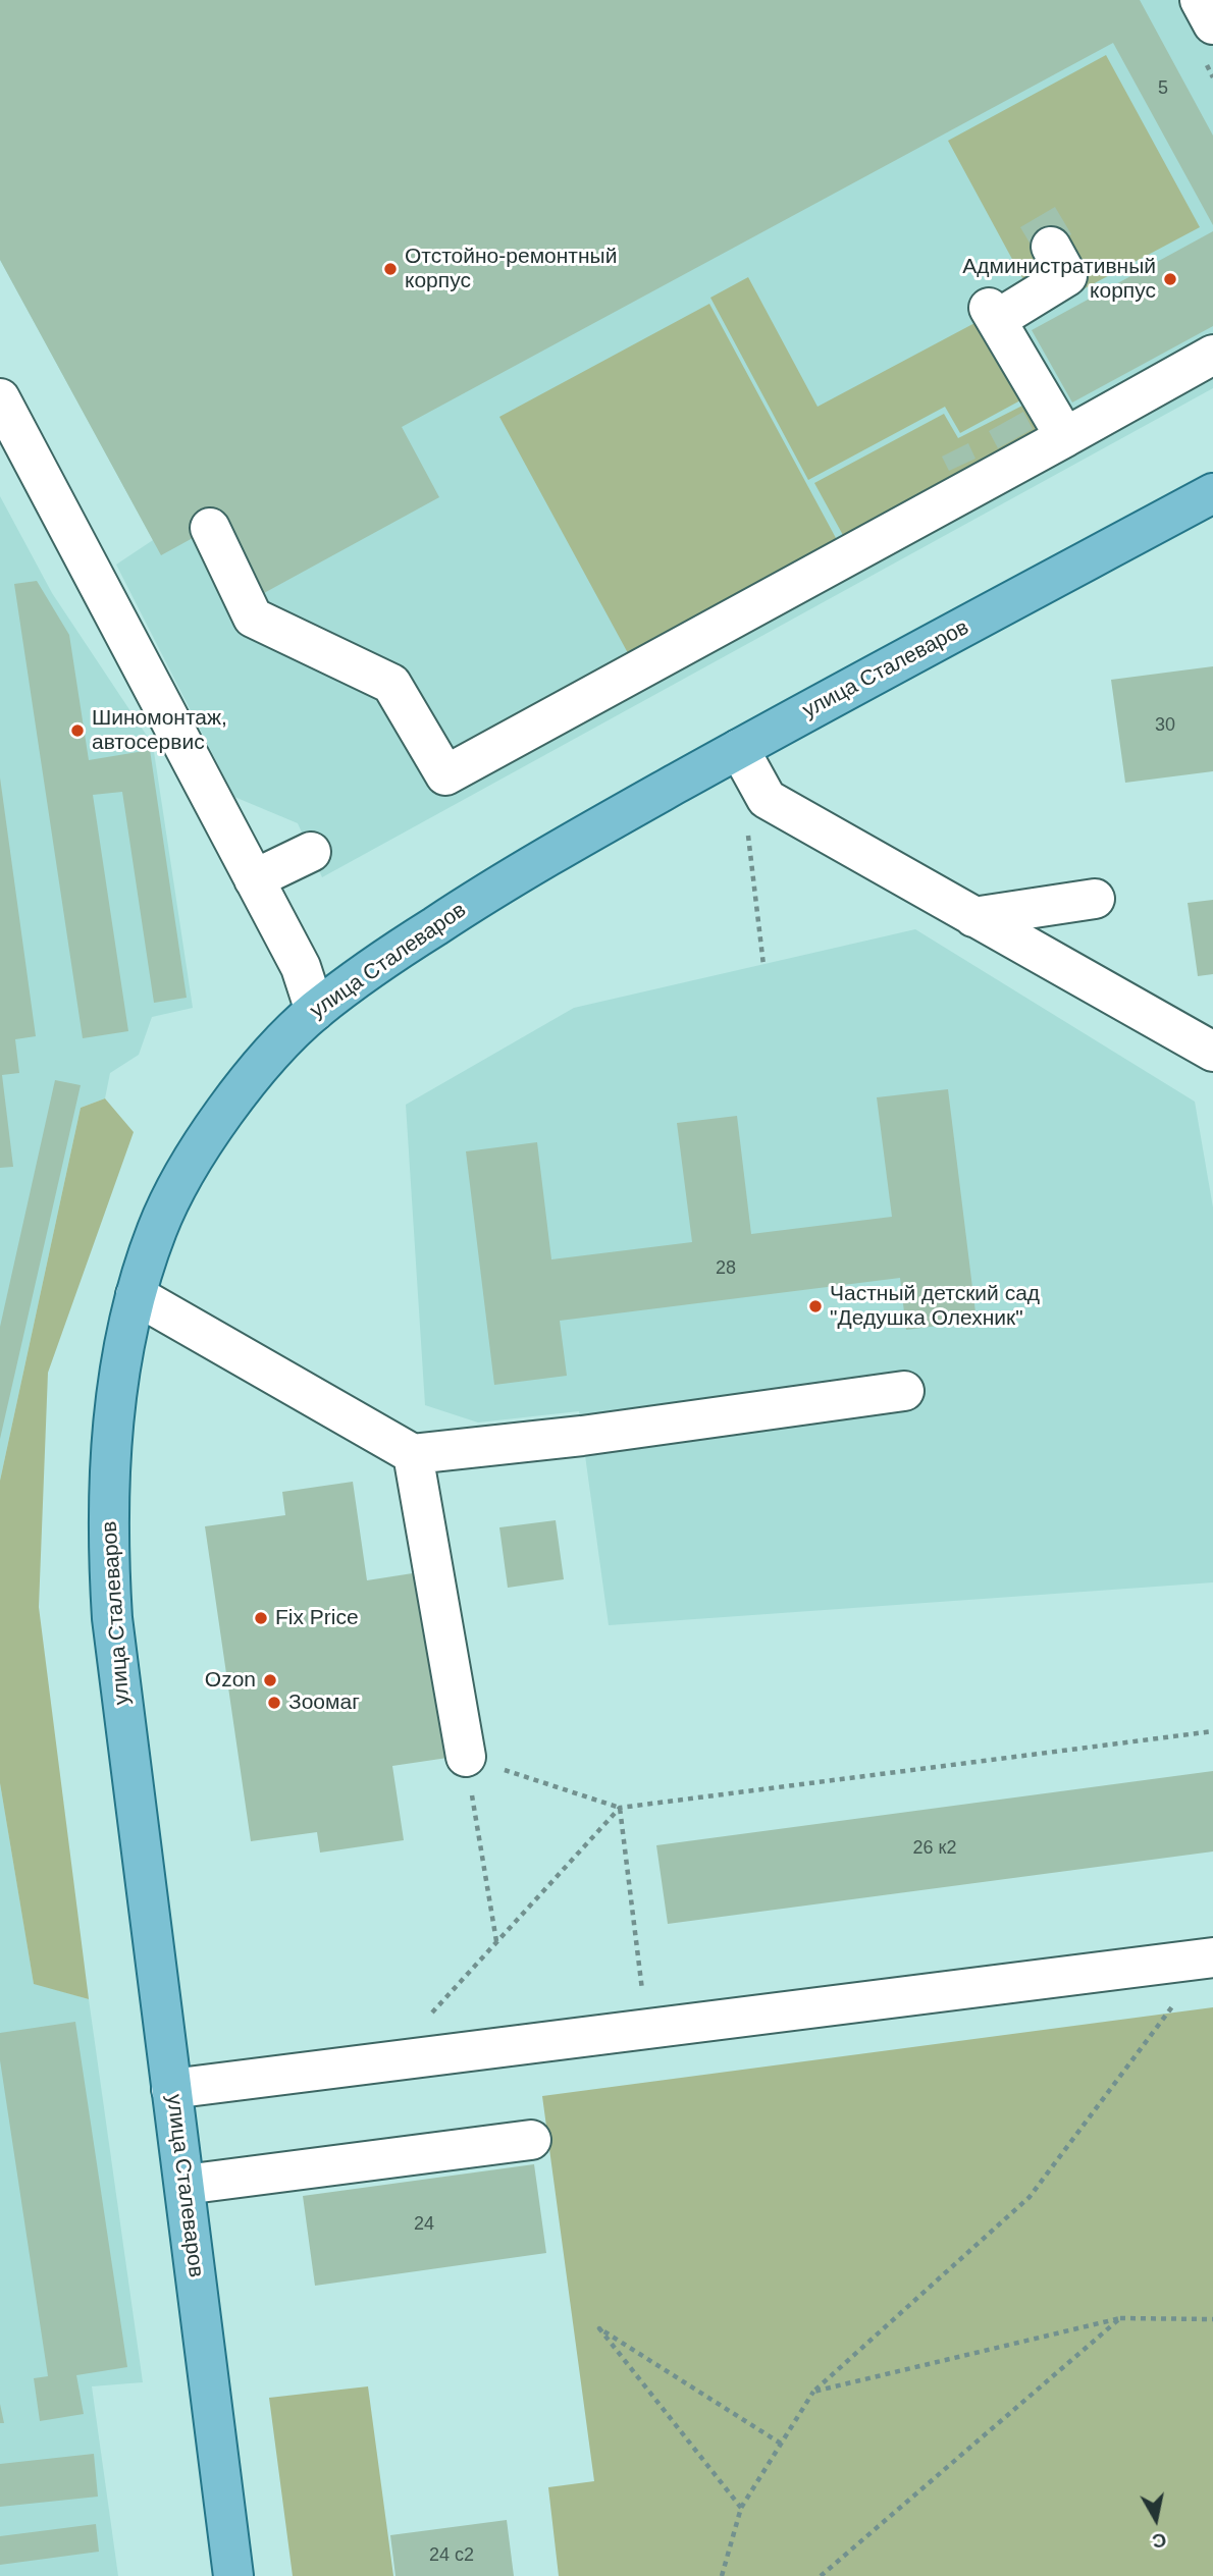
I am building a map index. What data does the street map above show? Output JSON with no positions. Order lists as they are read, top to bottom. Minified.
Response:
{"streets":{"main road":["улица Сталеваров"]},"places":["Отстойно-ремонтный корпус","Административный корпус","Шиномонтаж, автосервис","Частный детский сад \"Дедушка Олехник\"","Fix Price","Ozon","Зоомаг"],"house_numbers":["5","30","28","26 к2","24","24 с2"],"north":"bottom"}
